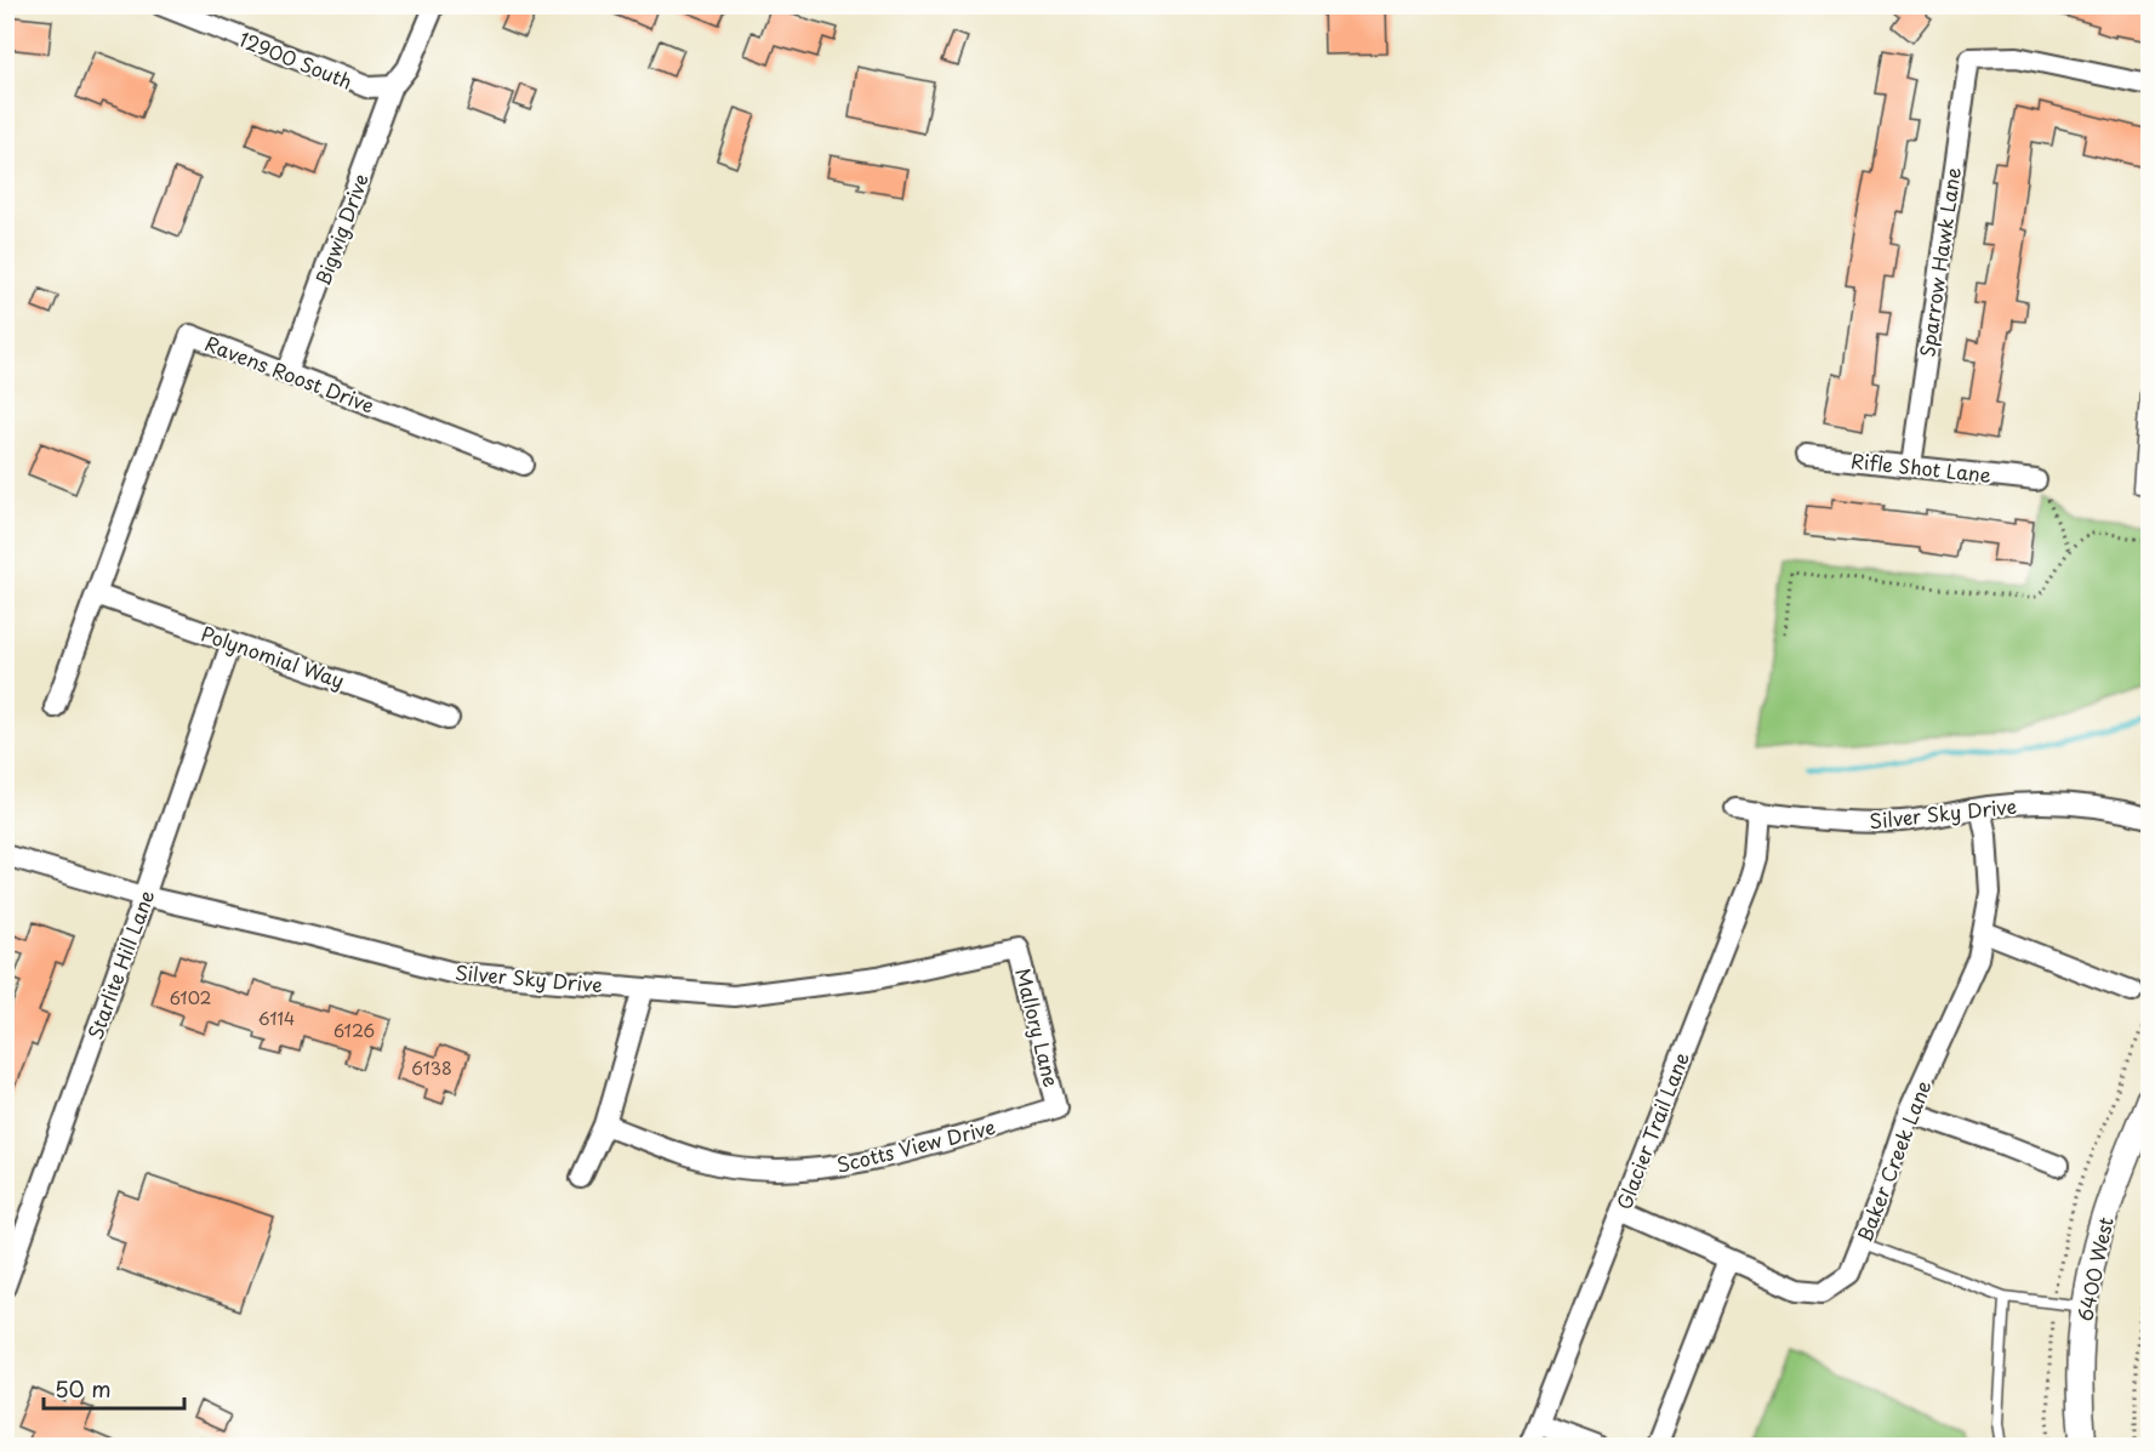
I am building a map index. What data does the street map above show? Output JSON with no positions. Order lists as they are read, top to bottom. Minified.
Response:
{"streets":{"street":["12900 South","Bigwig Drive","Sparrow Hawk Lane","Ravens Roost Drive","Rifle Shot Lane","Polynomial Way","Silver Sky Drive","Starlite Hill Lane","Mallory Lane","Glacier Trail Lane","Scotts View Drive","Baker Creek Lane","6400 West"]},"crossings":[["12900 South","Bigwig Drive"],["Bigwig Drive","Ravens Roost Drive"],["Sparrow Hawk Lane","Rifle Shot Lane"],["Ravens Roost Drive","Polynomial Way"],["Polynomial Way","Starlite Hill Lane"],["Silver Sky Drive","Starlite Hill Lane"],["Silver Sky Drive","Mallory Lane"],["Silver Sky Drive","Glacier Trail Lane"],["Silver Sky Drive","Baker Creek Lane"],["Mallory Lane","Scotts View Drive"],["Glacier Trail Lane","Baker Creek Lane"]],"house_numbers":["6102","6114","6126","6138"],"scale_bar":"50 m"}
